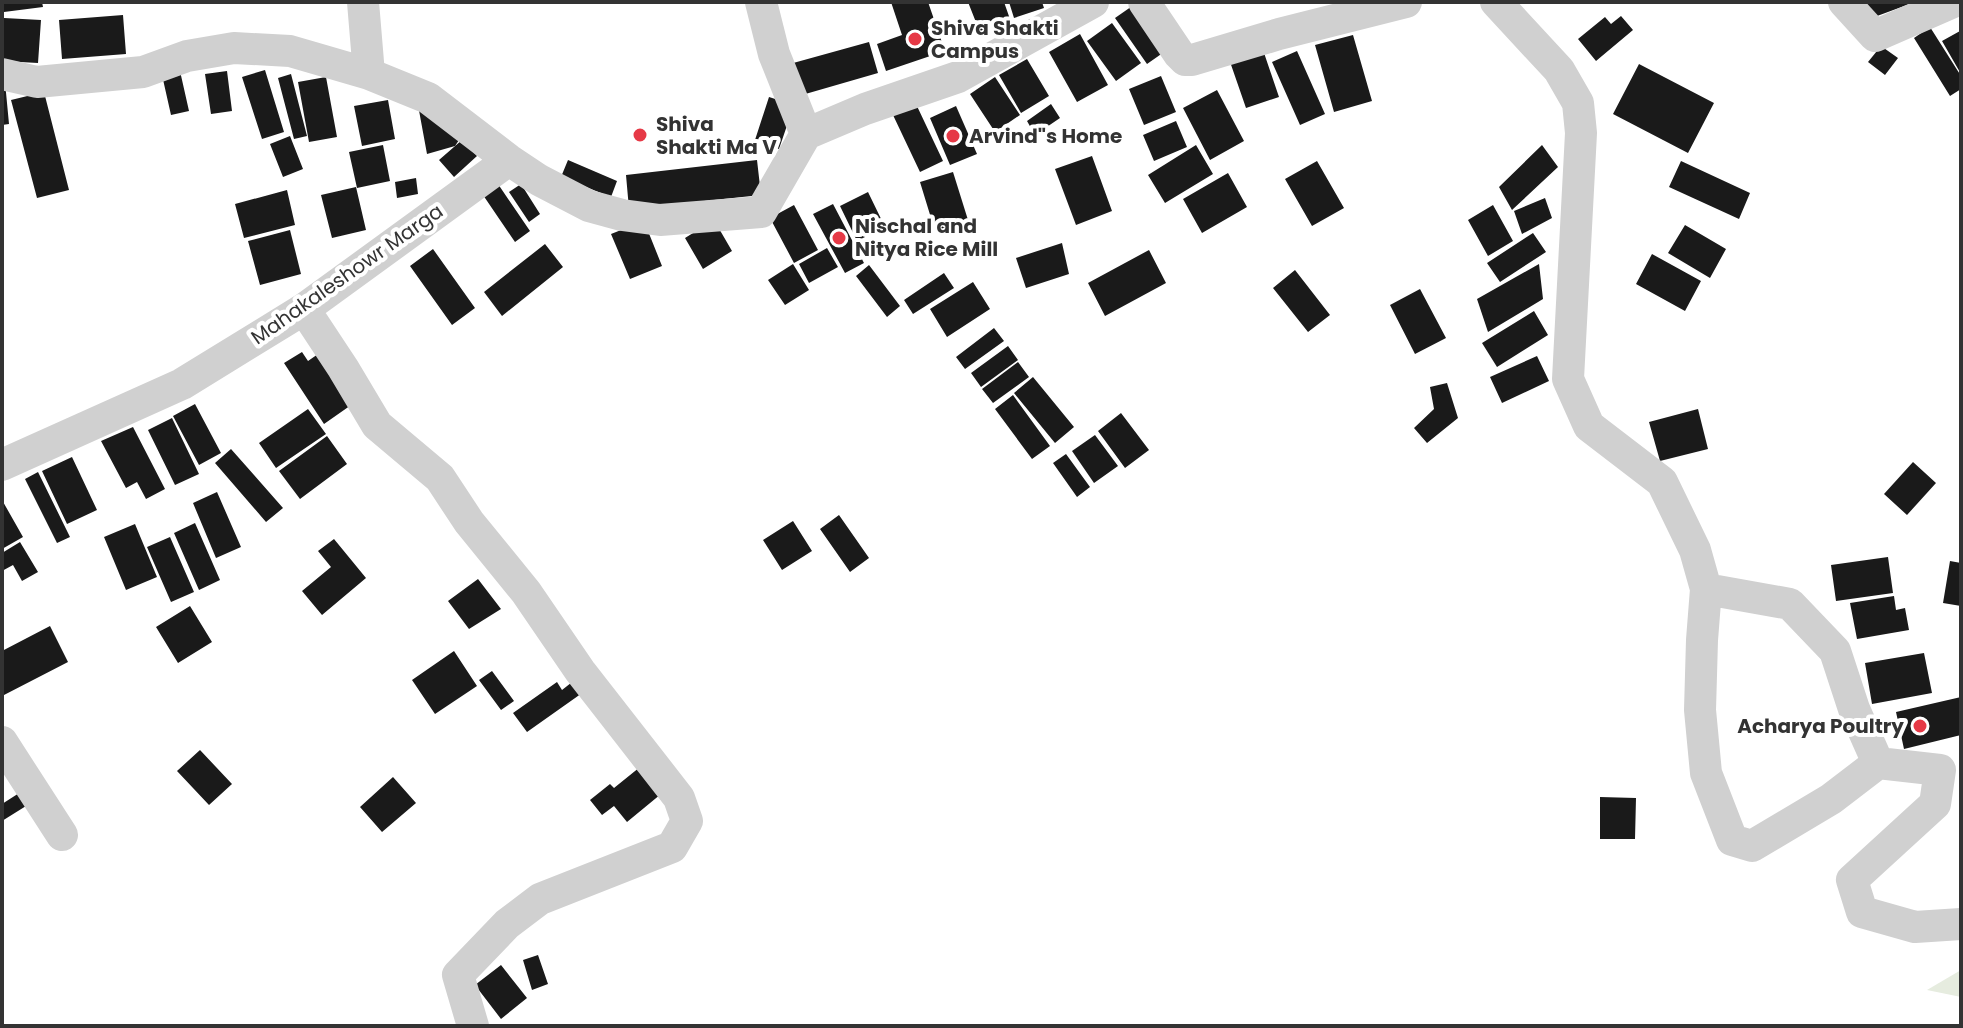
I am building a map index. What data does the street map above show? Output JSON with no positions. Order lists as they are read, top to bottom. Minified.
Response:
{"streets":{"street":["Mahakaleshowr Marga"]},"places":["Shiva Shakti Campus","Shiva Shakti Ma V","Arvind\"s Home","Nischal and Nitya Rice Mill","Acharya Poultry"]}
